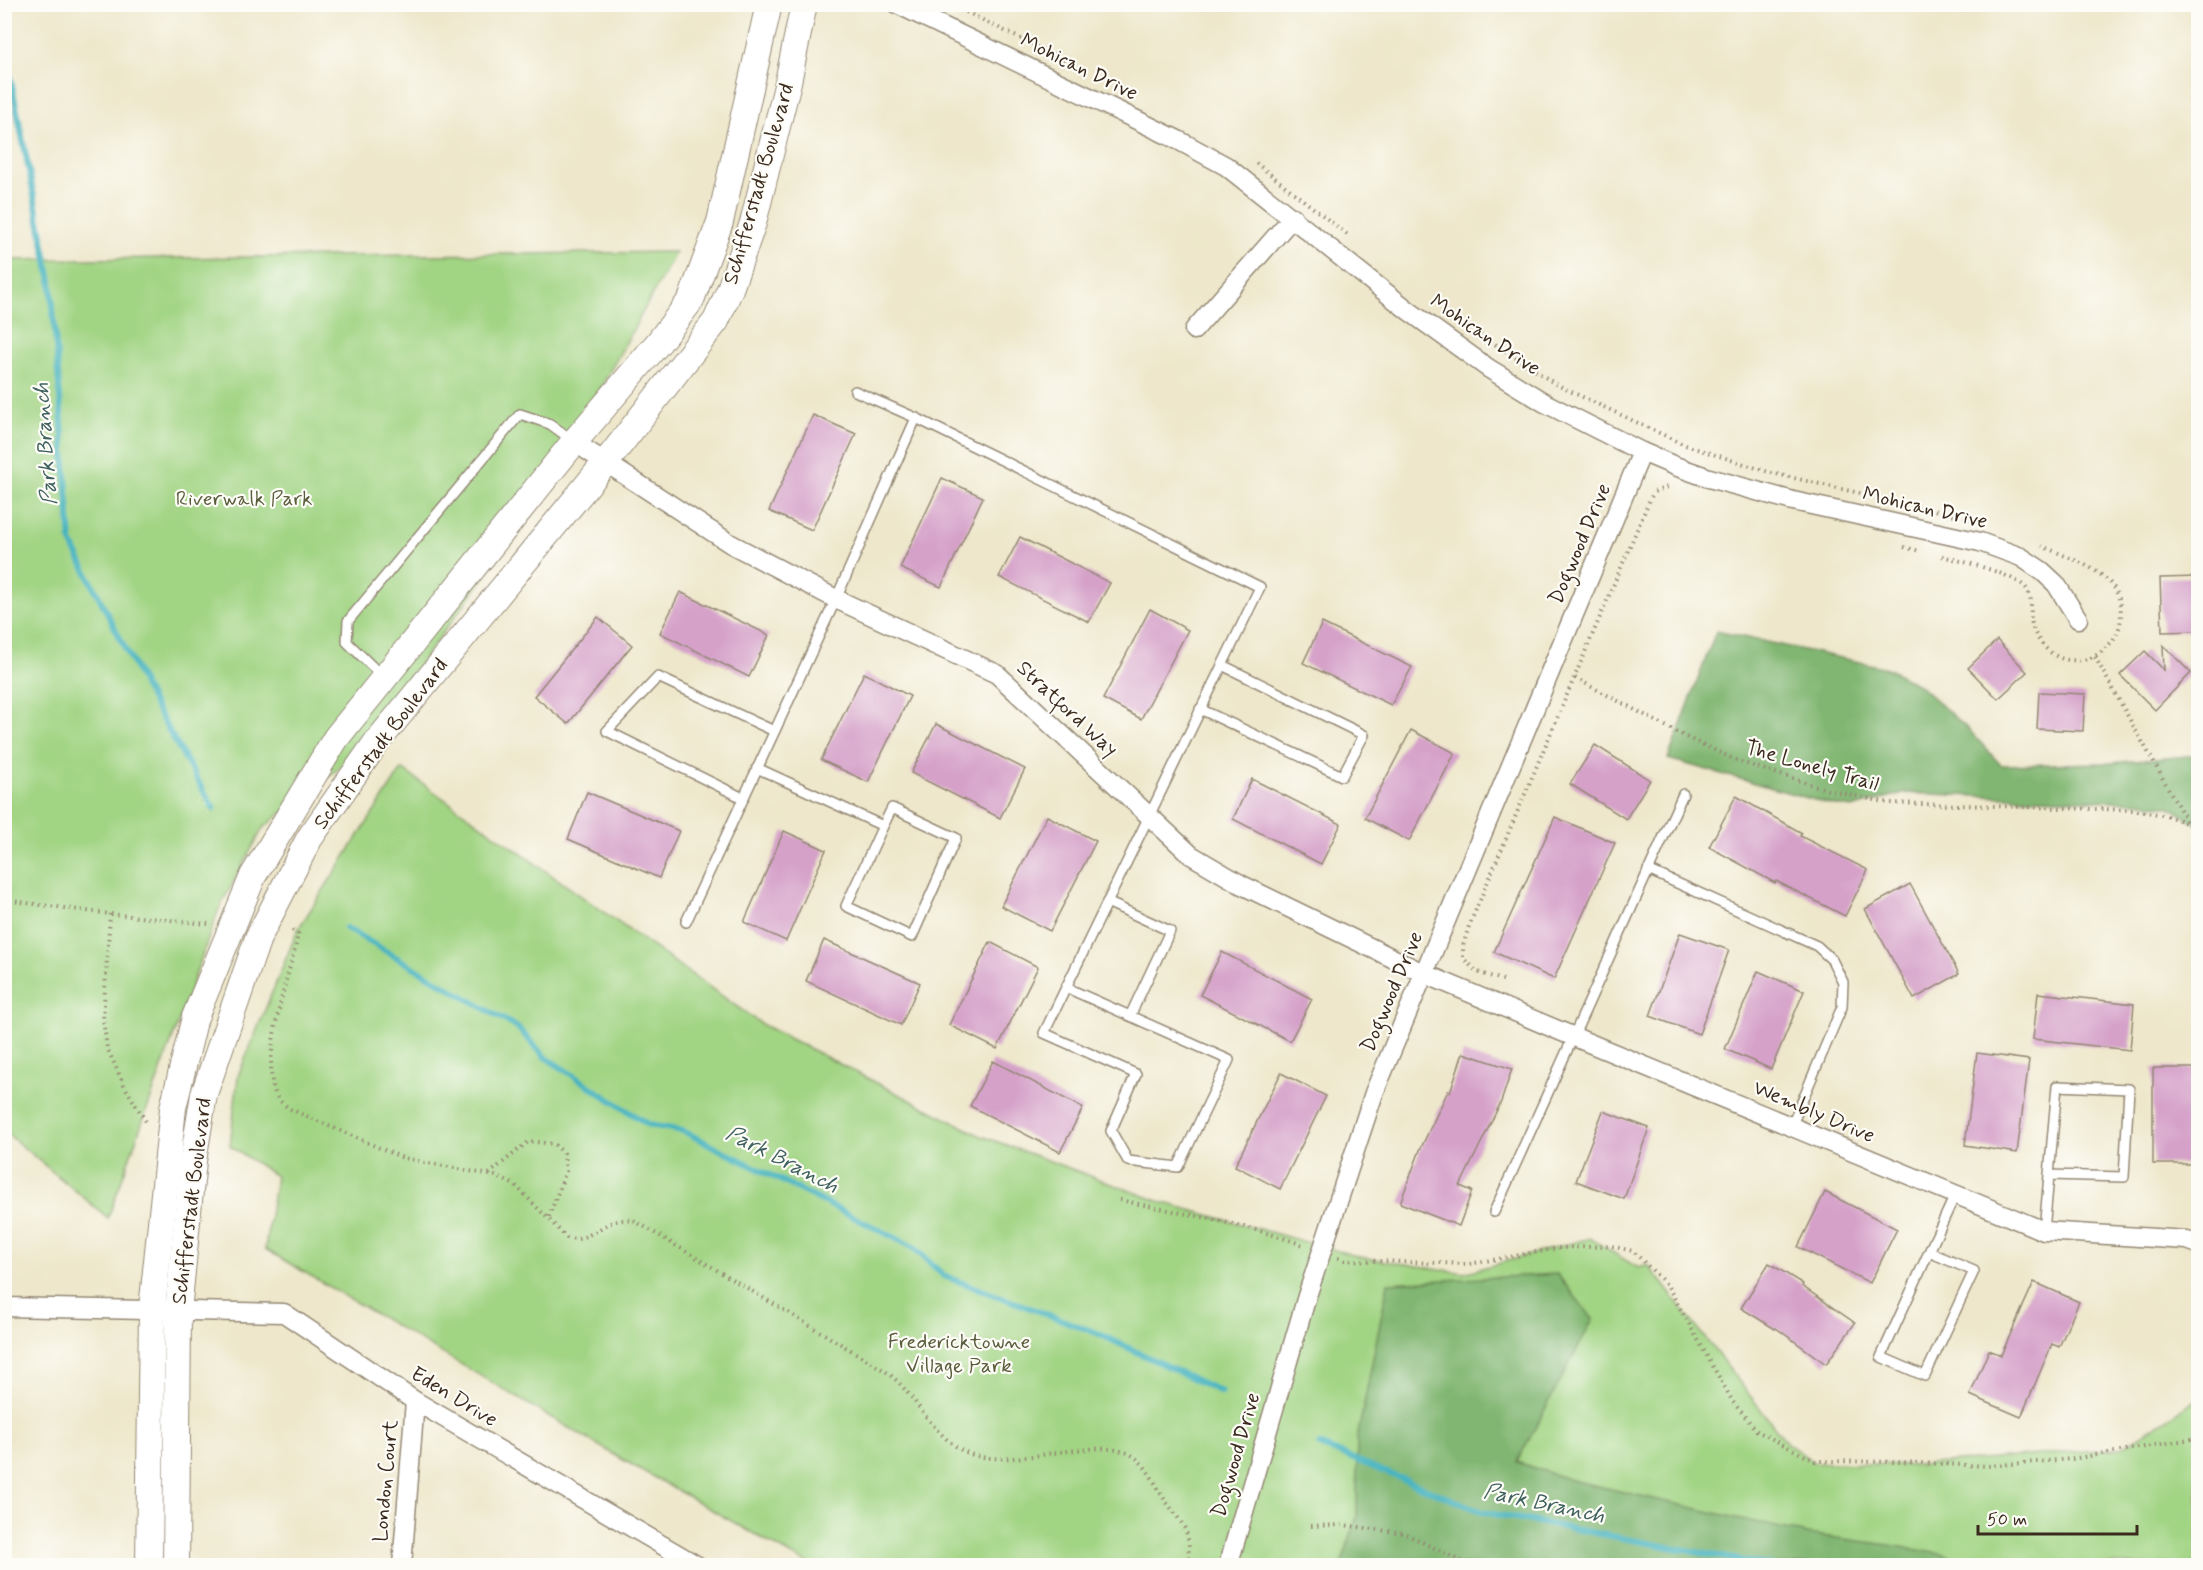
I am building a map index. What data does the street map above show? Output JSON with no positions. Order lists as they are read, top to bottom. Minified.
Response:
{"streets":{"main road":["Schifferstadt Boulevard"],"street":["Mohican Drive","Dogwood Drive","Stratford Way","Wembly Drive","Eden Drive","London Court"],"path":["The Lonely Trail"]},"crossings":[["Mohican Drive","Dogwood Drive"],["Schifferstadt Boulevard","Stratford Way"],["Schifferstadt Boulevard","Eden Drive"],["Dogwood Drive","Stratford Way"],["Dogwood Drive","Wembly Drive"],["Stratford Way","Wembly Drive"],["Eden Drive","London Court"]],"water":["Park Branch"],"parks":["Riverwalk Park","Fredericktowne Village Park"],"scale_bar":"50 m"}
